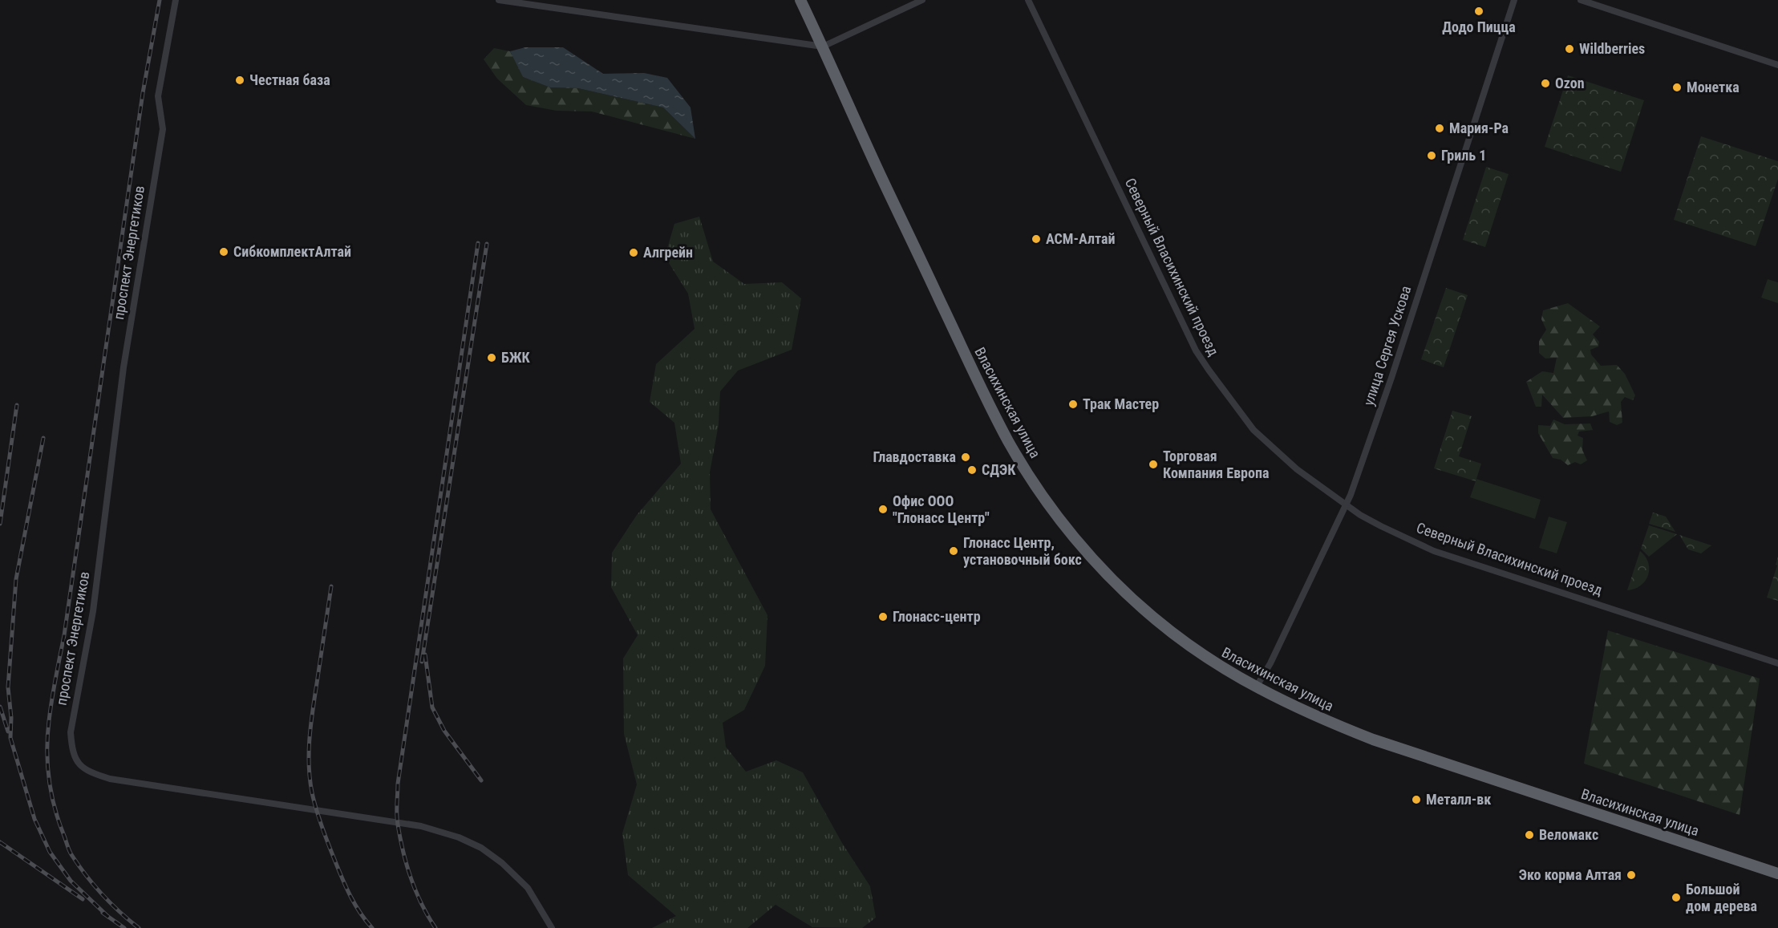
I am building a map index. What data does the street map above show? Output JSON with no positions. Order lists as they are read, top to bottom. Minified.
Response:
{"streets":{"highway":["Власихинская улица"],"street":["проспект Энергетиков","Северный Власихинский проезд","улица Сергея Ускова"]},"crossings":[["Северный Власихинский проезд","улица Сергея Ускова"],["улица Сергея Ускова","Власихинская улица"]],"places":["Додо Пицца","Wildberries","Честная база","Ozon","Монетка","Мария-Ра","Гриль 1","АСМ-Алтай","СибкомплектАлтай","Алгрейн","БЖК","Трак Мастер","Главдоставка","Торговая Компания Европа","СДЭК","Офис ООО \"Глонасс Центр\"","Глонасс Центр, установочный бокс","Глонасс-центр","Металл-вк","Веломакс","Эко корма Алтая","Большой дом дерева"]}
